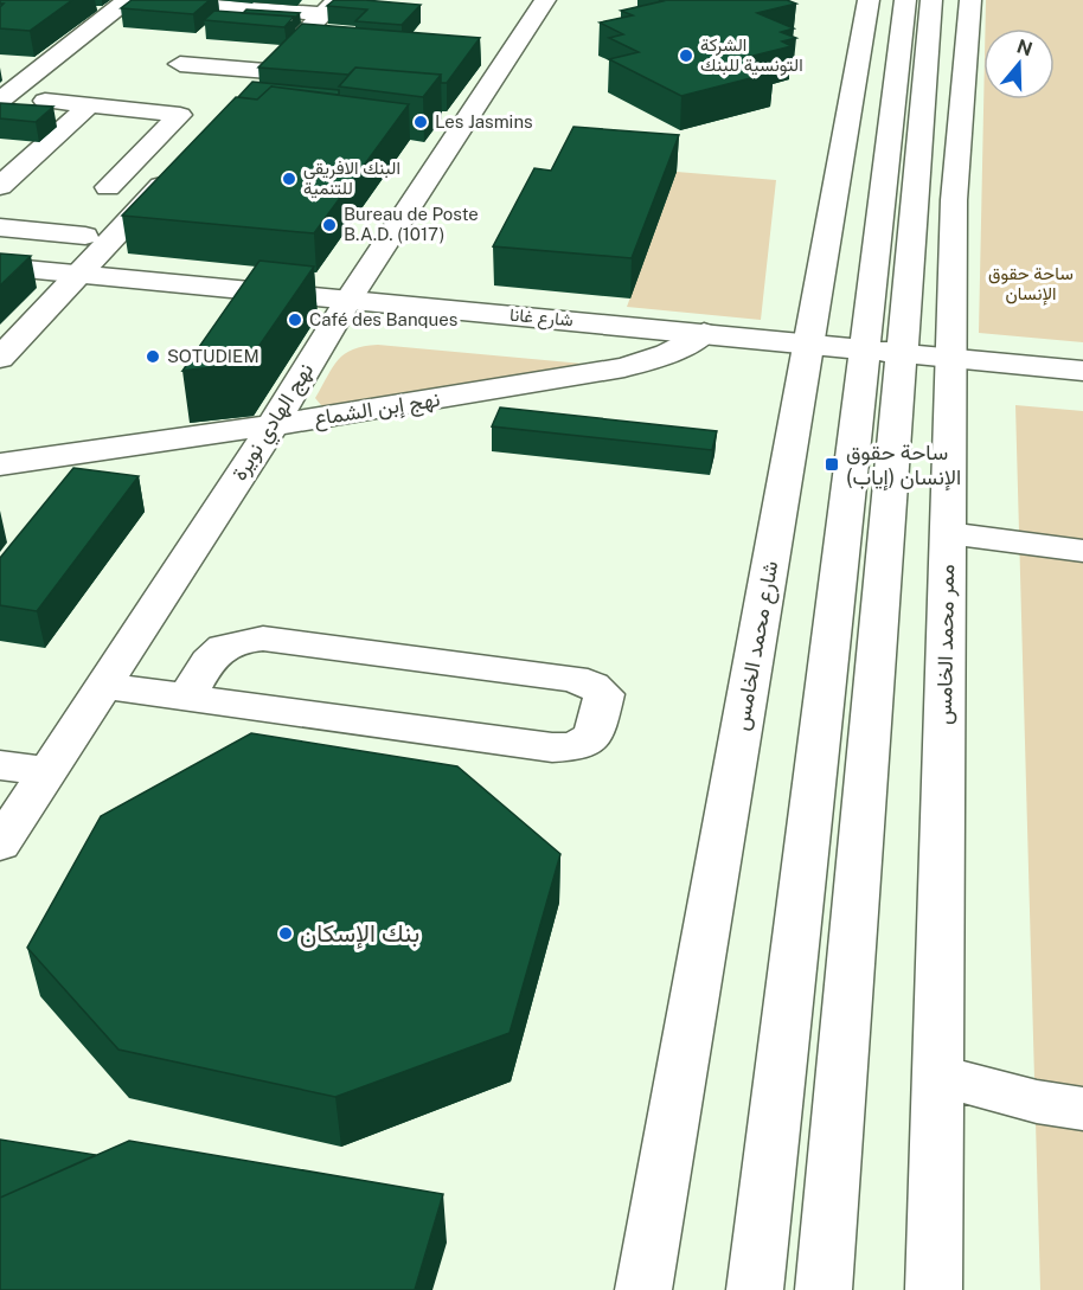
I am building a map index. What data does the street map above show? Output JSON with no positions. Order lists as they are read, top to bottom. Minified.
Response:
{"streets":{"street":["شارع غانا","نهج إبن الشماع","نهج الهادي نويرة","ممر محمد الخامس","شارع محمد الخامس"]},"crossings":[["شارع غانا","نهج إبن الشماع"],["شارع غانا","نهج الهادي نويرة"],["شارع غانا","ممر محمد الخامس"],["شارع غانا","شارع محمد الخامس"],["نهج إبن الشماع","نهج الهادي نويرة"]],"parks":["ساحة حقوق الإنسان"],"places":{"other":["الشركة التونسية للبنك","Les Jasmins","البنك الافريقي للتنمية","Bureau de Poste B.A.D. (1017)","Café des Banques","SOTUDIEM","بنك الإسكان"],"transit":["ساحة حقوق الإنسان (إياب)"]},"north":"top"}
